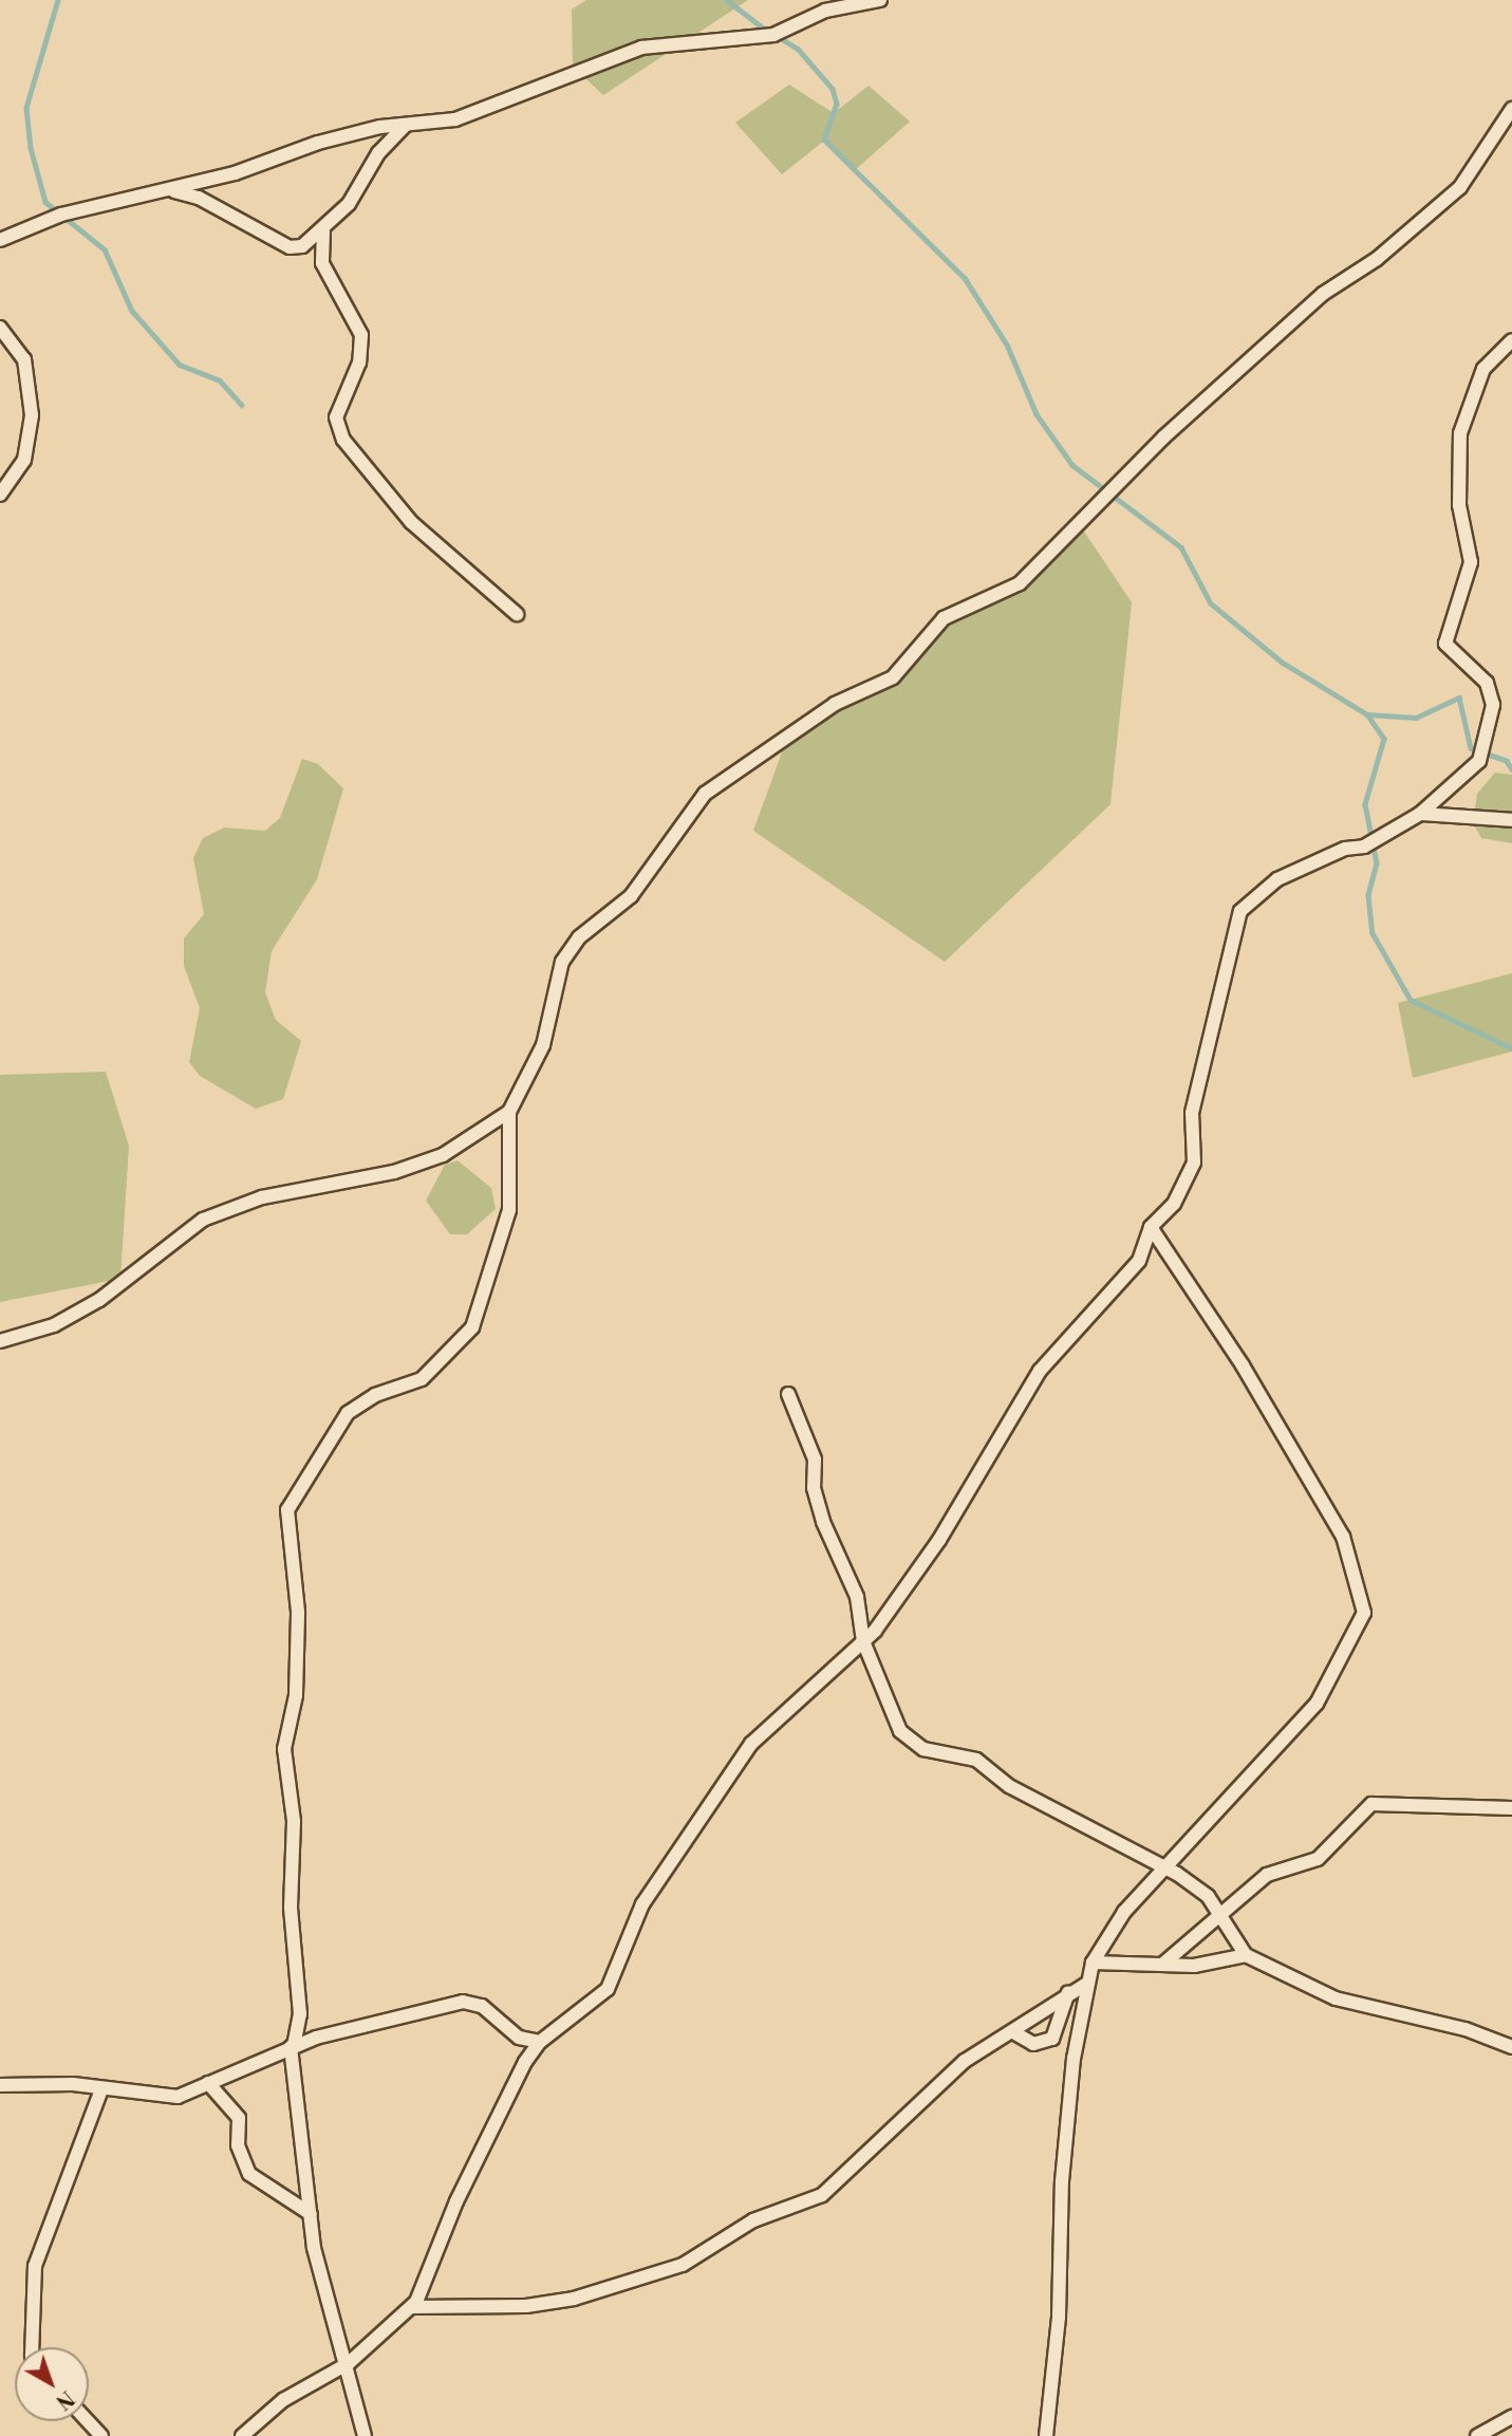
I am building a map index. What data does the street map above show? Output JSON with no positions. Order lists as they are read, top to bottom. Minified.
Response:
{"north":"bottom right"}
